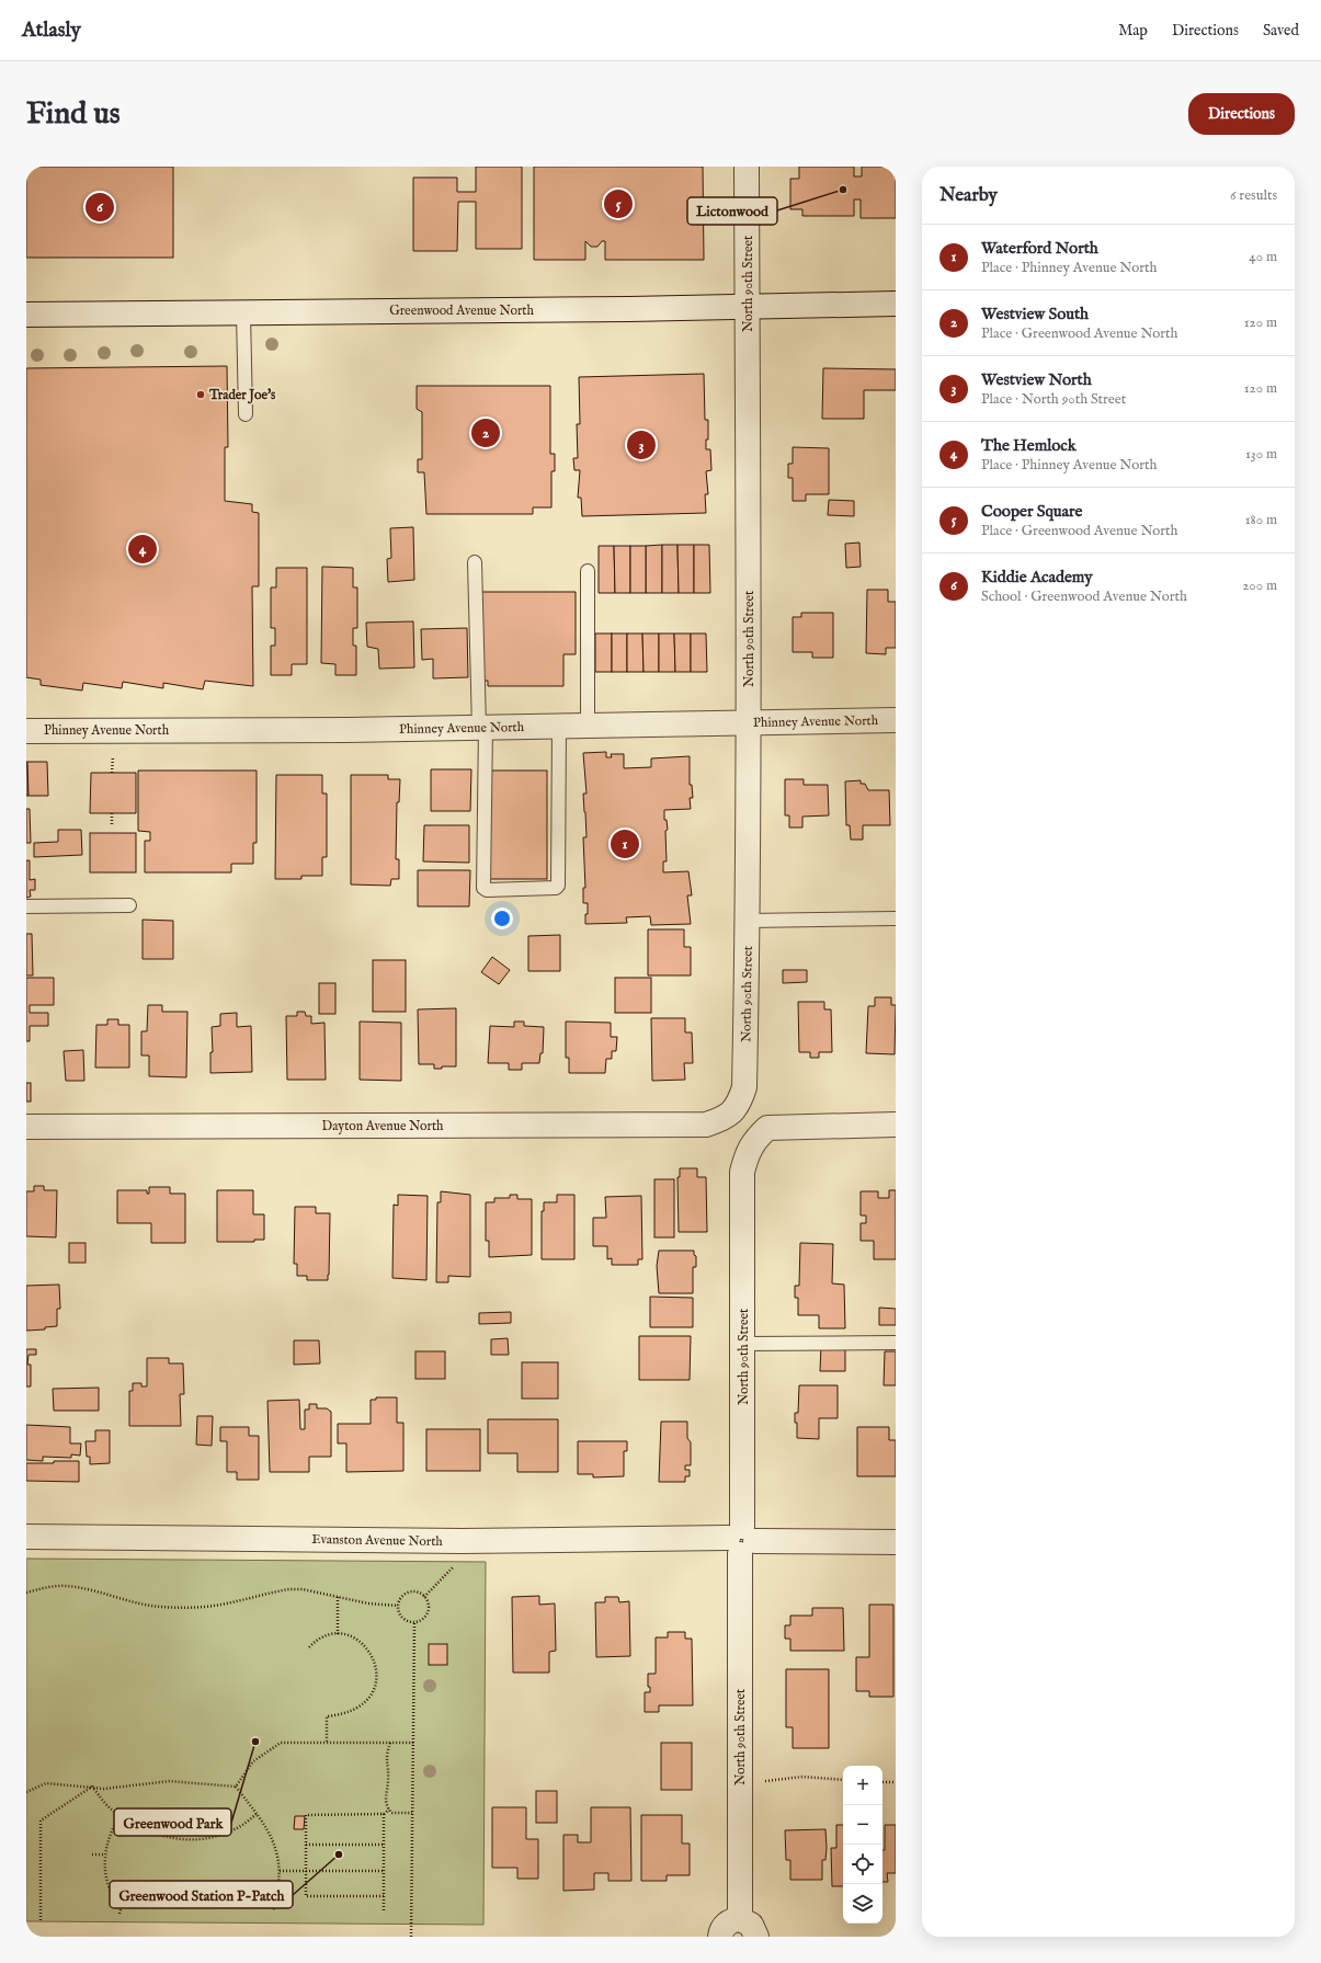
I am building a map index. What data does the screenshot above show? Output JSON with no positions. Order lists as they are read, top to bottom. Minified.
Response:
{"streets":{"street":["North 90th Street","Greenwood Avenue North","Phinney Avenue North","Dayton Avenue North","Evanston Avenue North"]},"crossings":[["North 90th Street","Greenwood Avenue North"],["North 90th Street","Phinney Avenue North"],["North 90th Street","Dayton Avenue North"],["North 90th Street","Evanston Avenue North"]],"places":["Lictonwood","Trader Joe's","Greenwood Park","Greenwood Station P-Patch"],"page":{"header":"Atlasly","nav":["Map","Directions","Saved"],"buttons":"Directions","title":"Find us","heading":["Nearby","6 results"],"pins":["5","6","2","3","4","1"],"list":[{"mark":"1","name":"Waterford North","note":"Place · Phinney Avenue North","value":"40 m"},{"mark":"2","name":"Westview South","note":"Place · Greenwood Avenue North","value":"120 m"},{"mark":"3","name":"Westview North","note":"Place · North 90th Street","value":"120 m"},{"mark":"4","name":"The Hemlock","note":"Place · Phinney Avenue North","value":"130 m"},{"mark":"5","name":"Cooper Square","note":"Place · Greenwood Avenue North","value":"180 m"},{"mark":"6","name":"Kiddie Academy","note":"School · Greenwood Avenue North","value":"200 m"}],"map_buttons":["+","−"]}}
